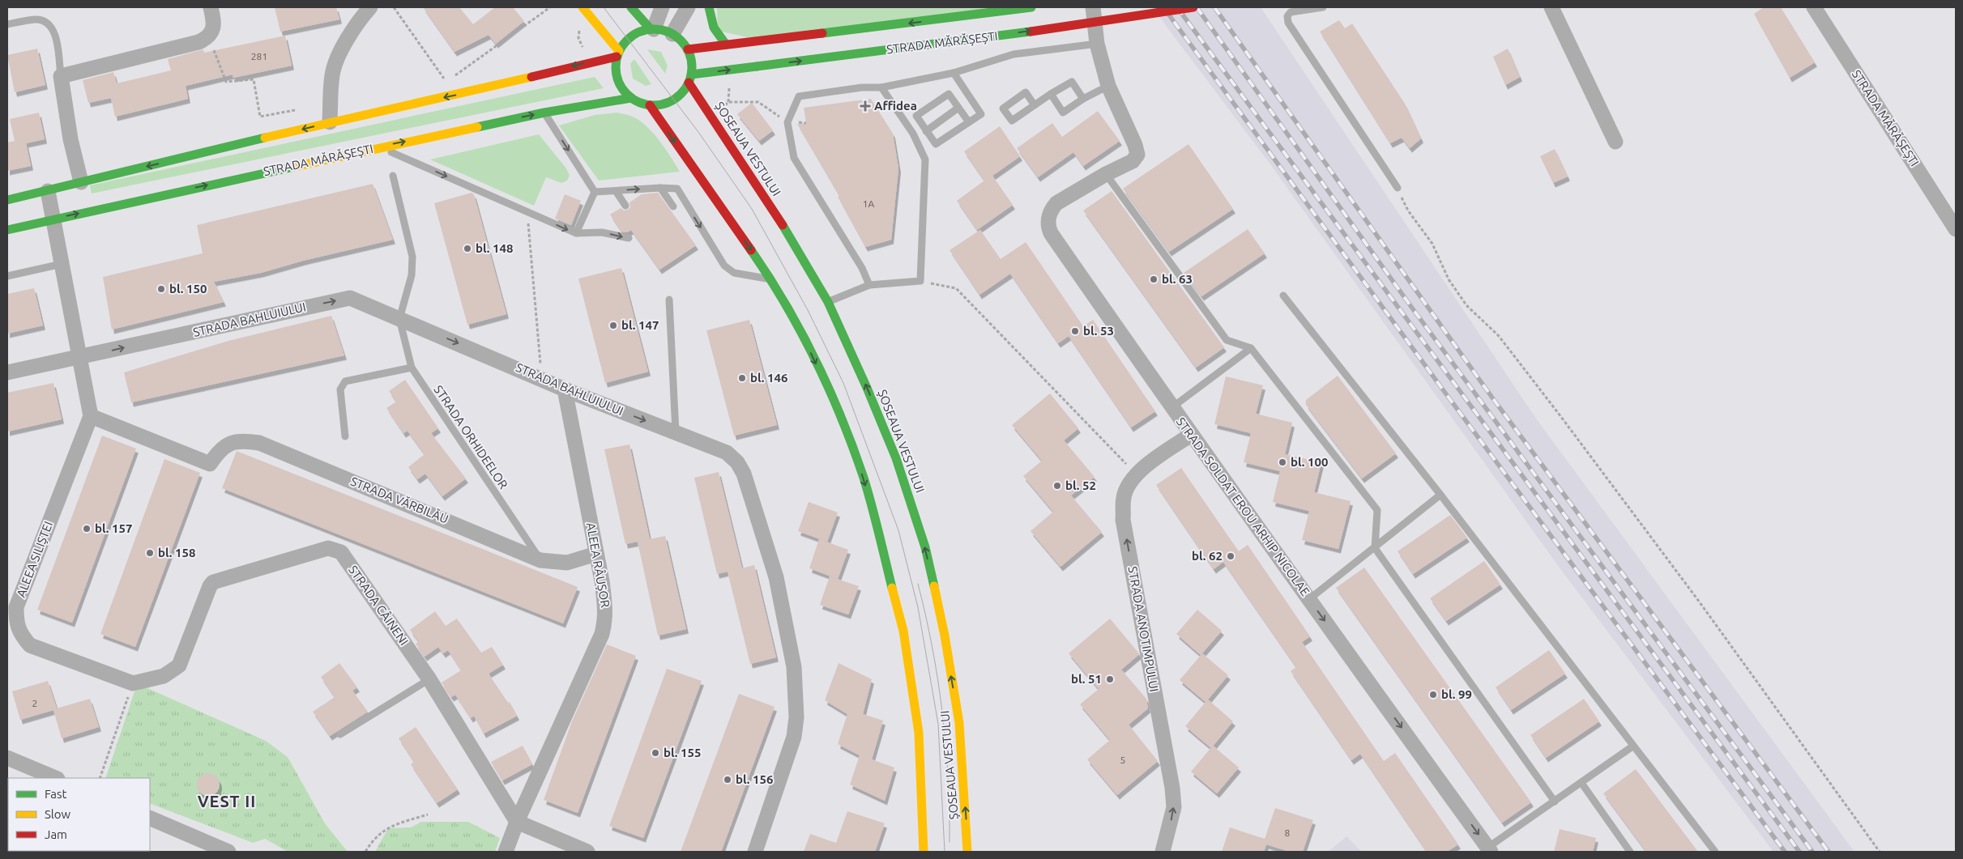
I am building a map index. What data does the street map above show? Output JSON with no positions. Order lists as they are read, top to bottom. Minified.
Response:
{"streets":{"main road":["STRADA MĂRĂȘEȘTI","ȘOSEAUA VESTULUI"],"street":["STRADA BAHLUIULUI","STRADA VĂRBILĂU","STRADA SOLDAT EROU ARHIP NICOLAE","ALEEA SILIȘTEI","ALEEA RÂUȘOR","STRADA CÂINENI","STRADA ANOTIMPULUI"],"lane":["STRADA ORHIDEELOR"]},"crossings":[["STRADA MĂRĂȘEȘTI","ȘOSEAUA VESTULUI"],["STRADA BAHLUIULUI","STRADA ORHIDEELOR"],["STRADA BAHLUIULUI","ALEEA RÂUȘOR"],["STRADA ORHIDEELOR","STRADA VĂRBILĂU"],["STRADA VĂRBILĂU","ALEEA SILIȘTEI"],["STRADA VĂRBILĂU","ALEEA RÂUȘOR"],["STRADA SOLDAT EROU ARHIP NICOLAE","STRADA ANOTIMPULUI"],["ALEEA SILIȘTEI","STRADA CÂINENI"],["ALEEA RÂUȘOR","STRADA CÂINENI"]],"one_way":["STRADA BAHLUIULUI","STRADA ANOTIMPULUI"],"districts":["VEST II"],"places":{"health":["Affidea"],"other":["bl. 148","bl. 63","bl. 150","bl. 147","bl. 53","bl. 146","bl. 100","bl. 52","bl. 157","bl. 158","bl. 62","bl. 51","bl. 99","bl. 155","bl. 156"]},"house_numbers":["281","1A","2","5","8"],"legend":["Fast","Slow","Jam"]}
